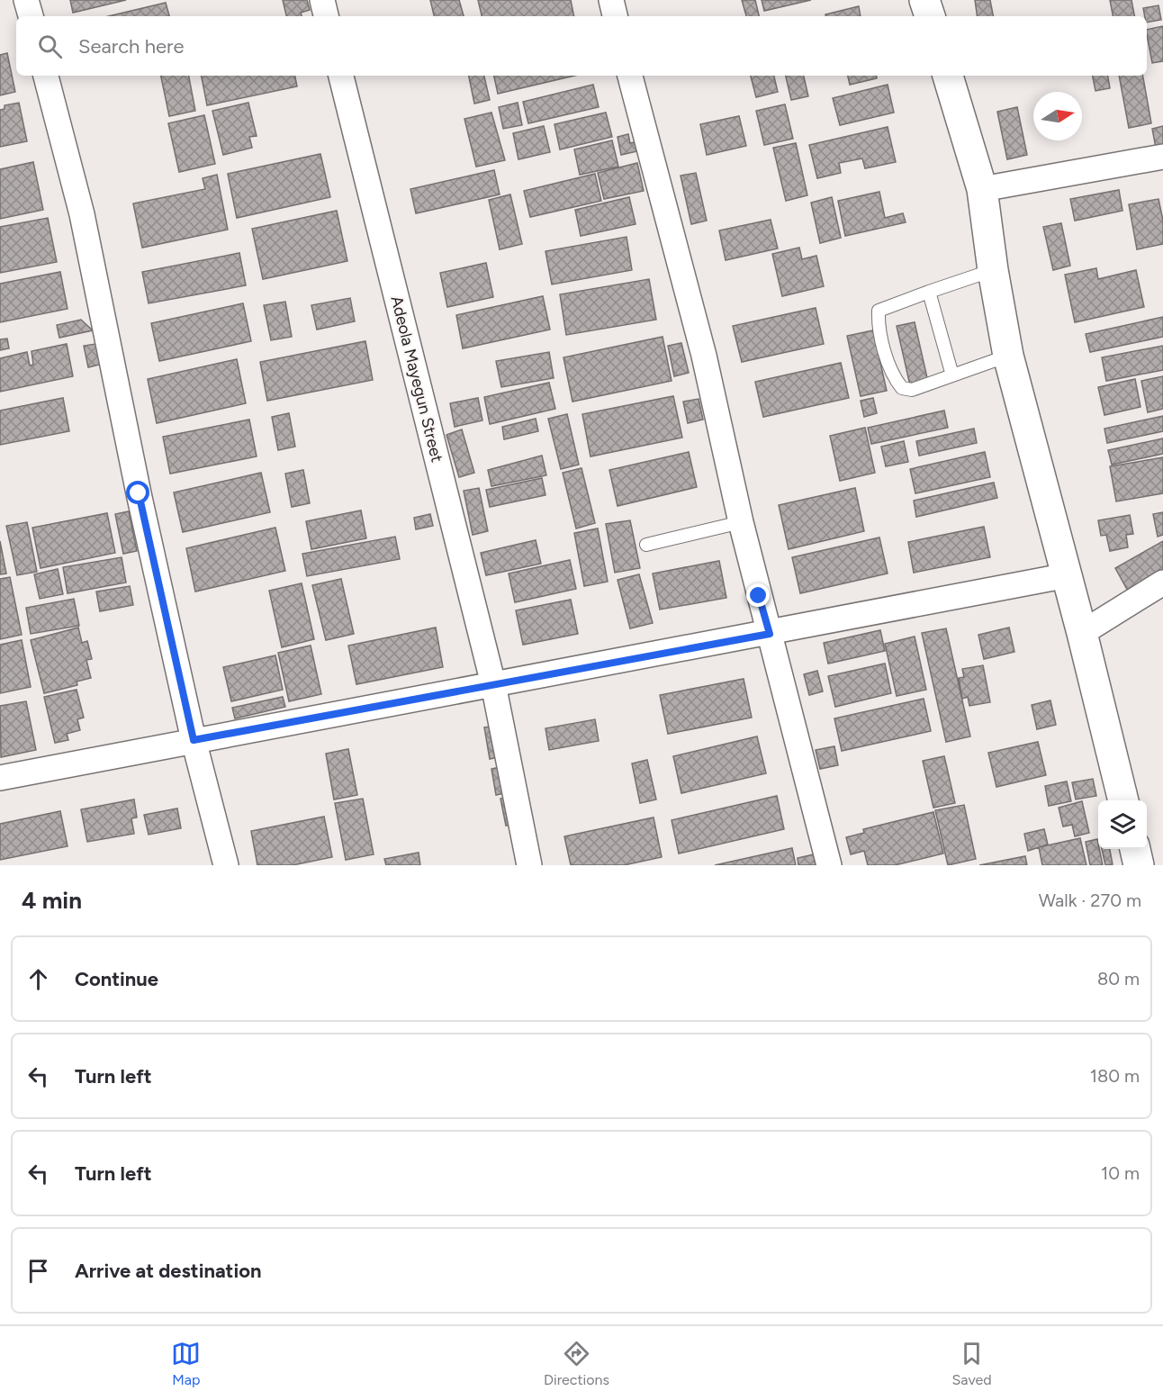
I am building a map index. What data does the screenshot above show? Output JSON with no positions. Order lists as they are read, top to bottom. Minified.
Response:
{"streets":{"street":["Adeola Mayegun Street"]},"north":"right","page":{"search":"Search here","heading":["4 min","Walk · 270 m"],"list":[["Continue","80 m"],["Turn left","180 m"],["Turn left","10 m"],"Arrive at destination"],"nav":["Map","Directions","Saved"]}}
